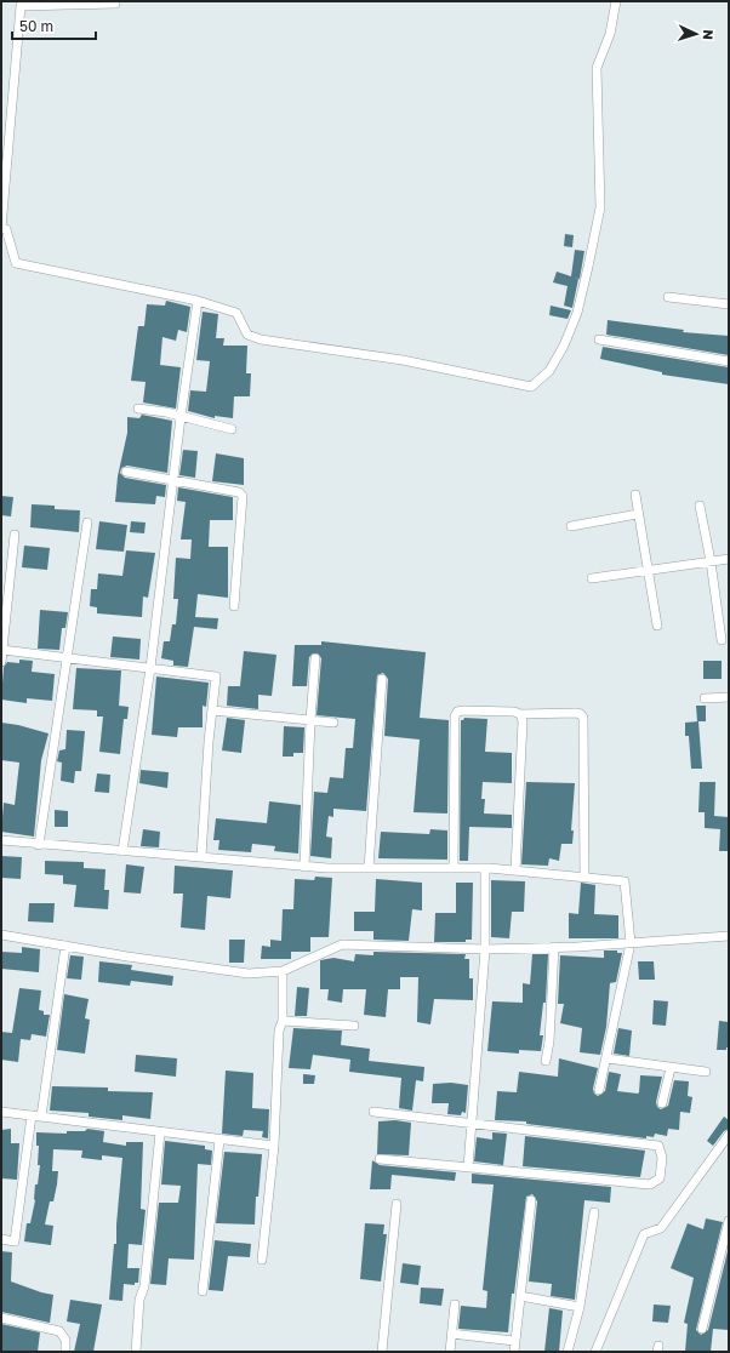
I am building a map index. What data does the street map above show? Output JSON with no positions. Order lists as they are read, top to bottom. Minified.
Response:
{"scale_bar":"50 m","north":"right"}
